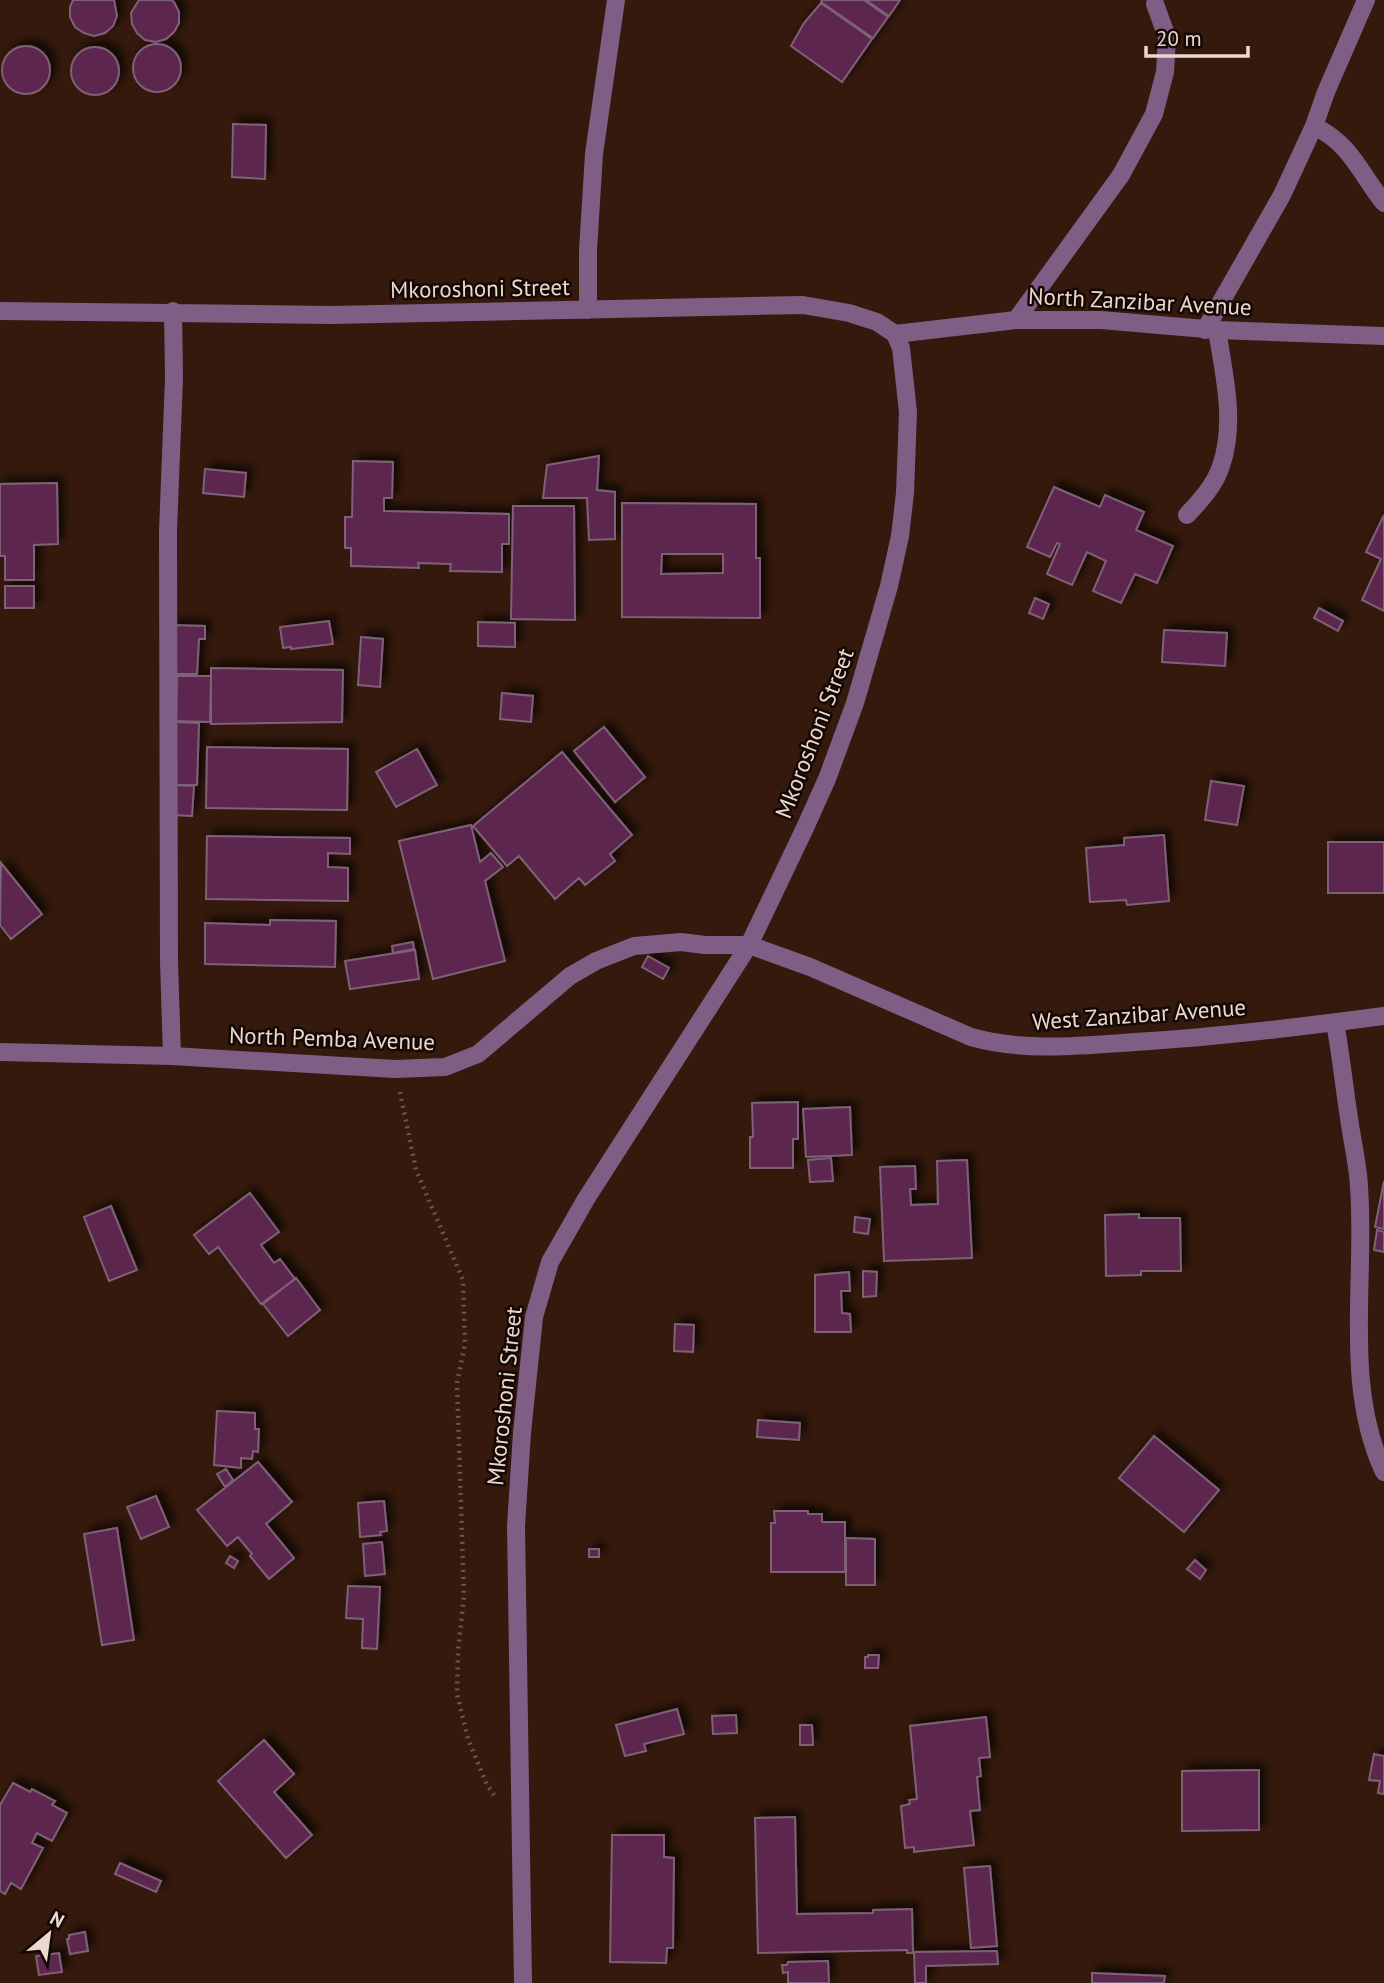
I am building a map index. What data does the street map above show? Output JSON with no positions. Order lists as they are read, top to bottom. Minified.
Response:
{"streets":{"street":["Mkoroshoni Street","North Zanzibar Avenue","West Zanzibar Avenue","North Pemba Avenue"]},"crossings":[["Mkoroshoni Street","North Zanzibar Avenue"],["Mkoroshoni Street","West Zanzibar Avenue"],["Mkoroshoni Street","North Pemba Avenue"],["West Zanzibar Avenue","North Pemba Avenue"]],"scale_bar":"20 m","north":"top right"}
